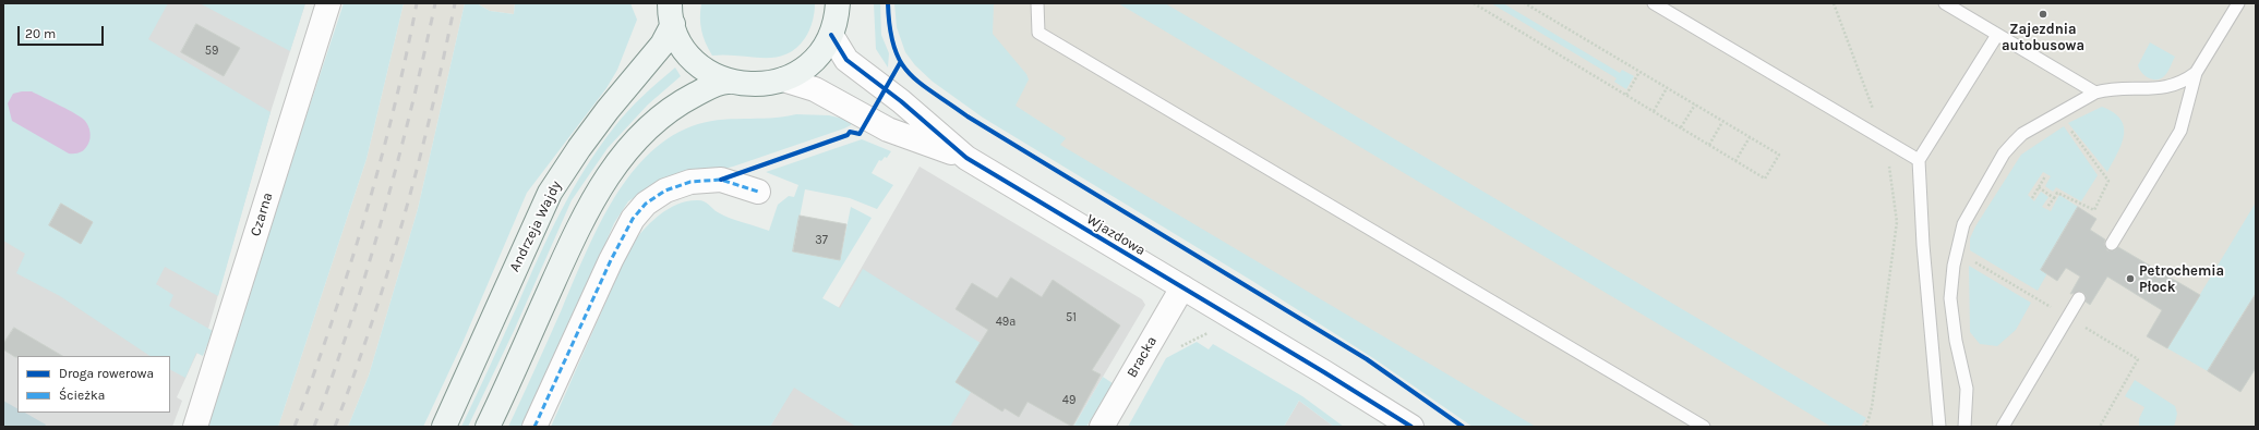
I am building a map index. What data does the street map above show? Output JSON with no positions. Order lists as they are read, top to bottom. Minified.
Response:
{"streets":{"main road":["Andrzeja Wajdy"],"street":["Czarna","Wjazdowa","Bracka"]},"crossings":[["Andrzeja Wajdy","Wjazdowa"],["Wjazdowa","Bracka"]],"places":["Zajezdnia autobusowa","Petrochemia Płock"],"house_numbers":["59","37","51","49a","49"],"legend":["Droga rowerowa","Ścieżka"],"scale_bar":"20 m"}
